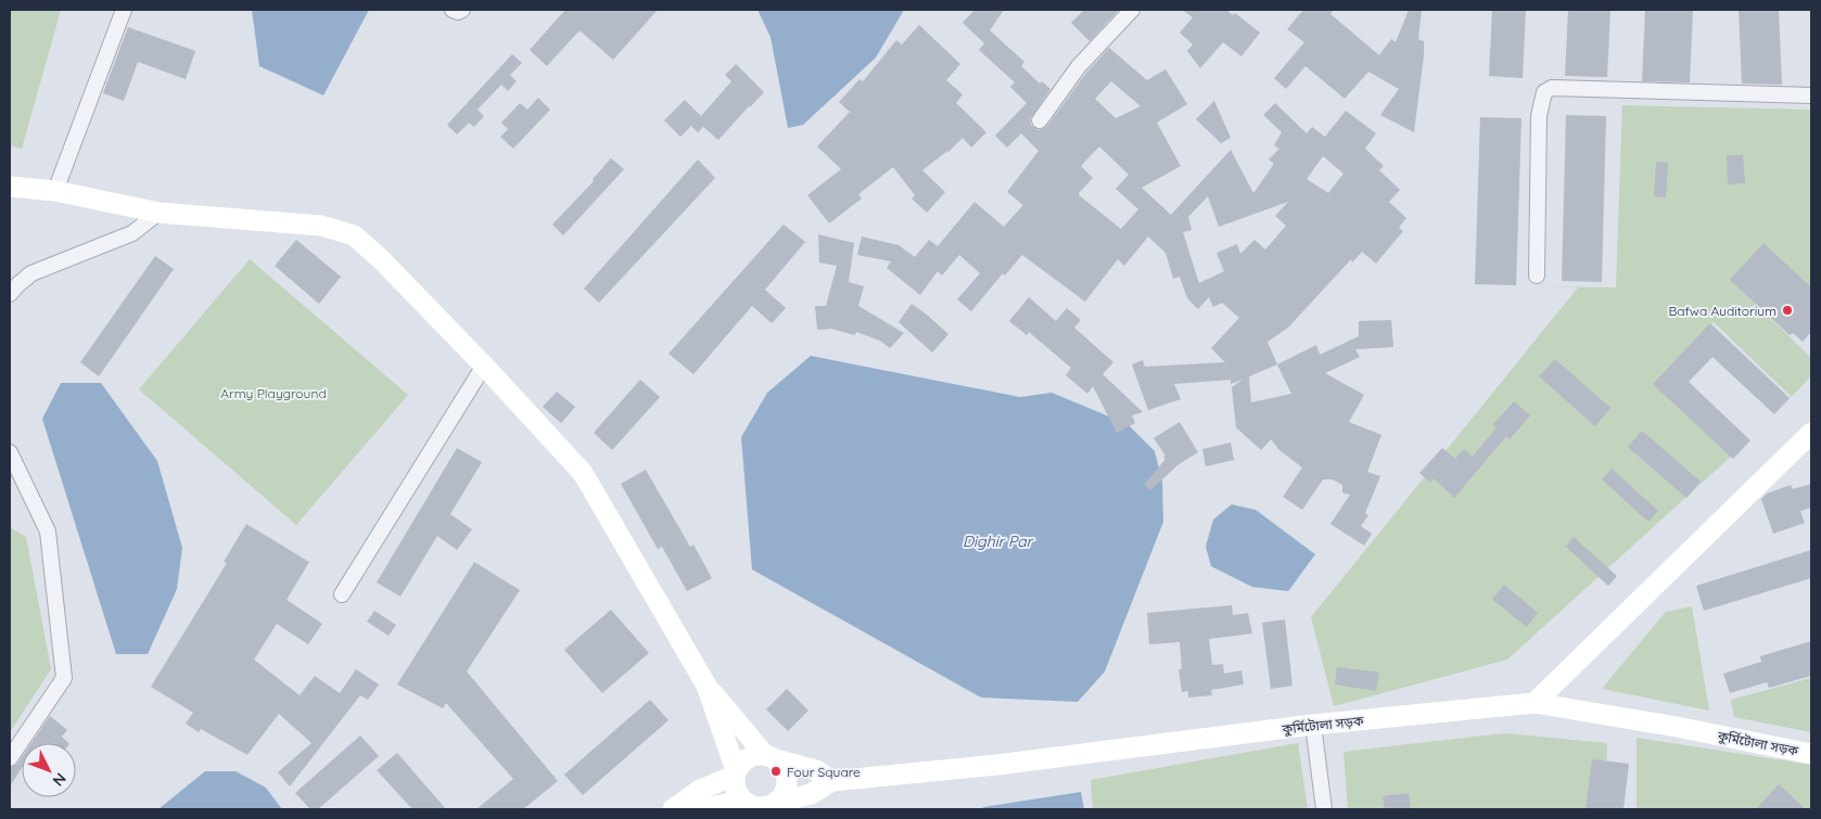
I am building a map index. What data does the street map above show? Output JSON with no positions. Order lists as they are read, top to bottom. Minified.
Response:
{"streets":{"street":["কুর্মিটোলা সড়ক"]},"water":["Dighir Par"],"parks":["Army Playground"],"places":["Bafwa Auditorium","Four Square"],"north":"bottom right"}
